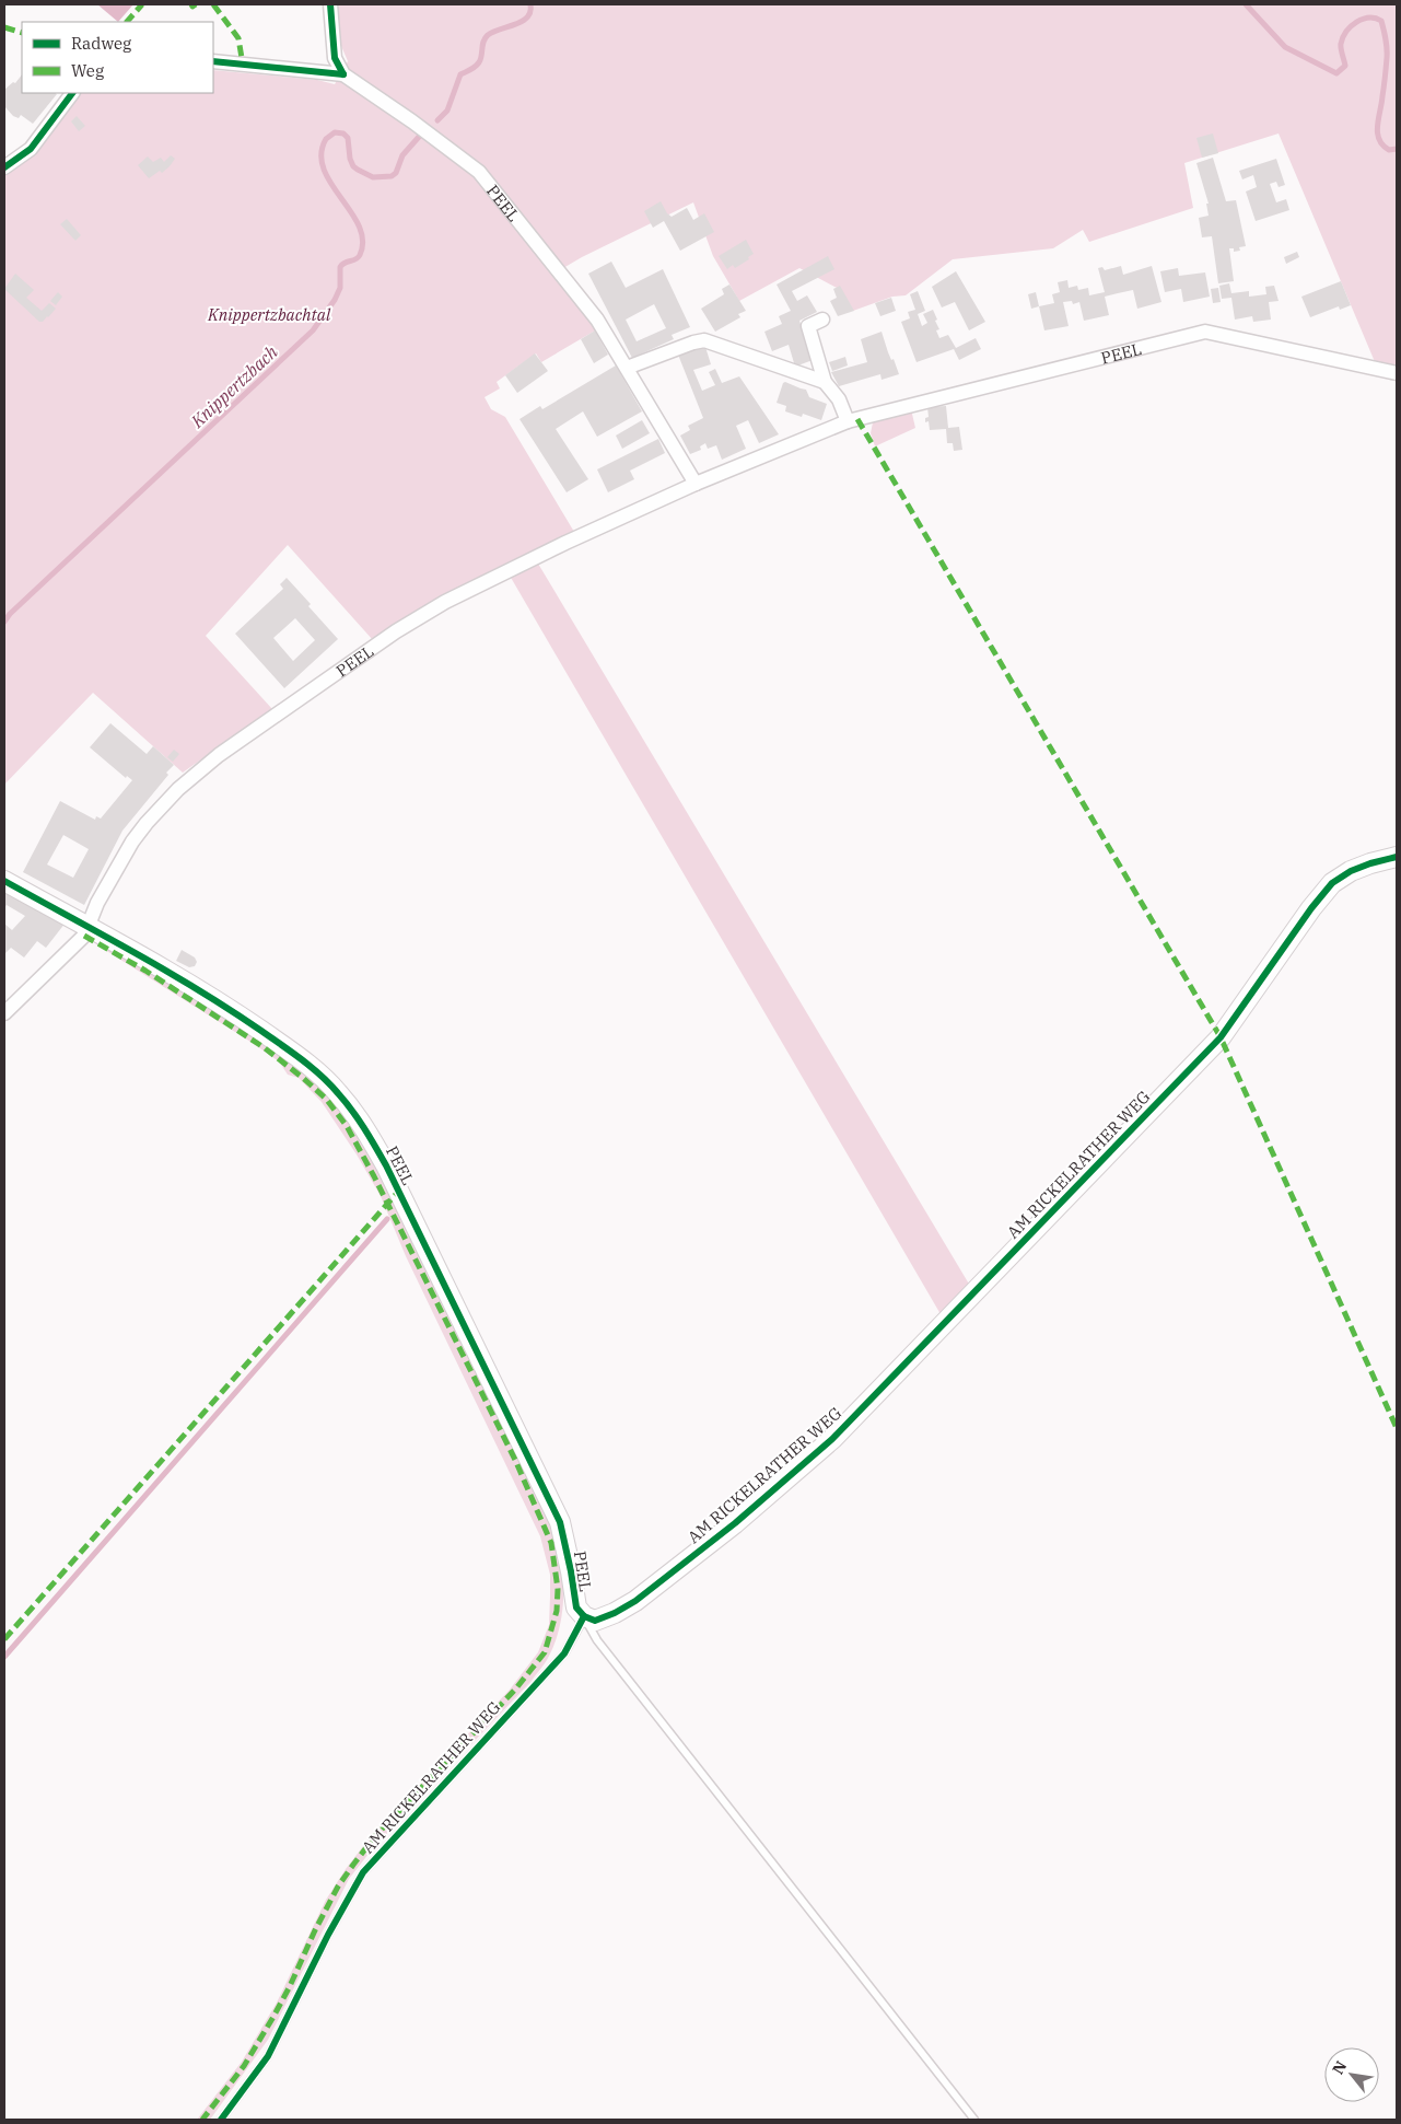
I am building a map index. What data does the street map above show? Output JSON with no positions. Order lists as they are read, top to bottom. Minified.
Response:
{"streets":{"street":["PEEL","AM RICKELRATHER WEG"]},"crossings":[["PEEL","AM RICKELRATHER WEG"]],"water":["Knippertzbach"],"parks":["Knippertzbachtal"],"legend":["Radweg","Weg"],"north":"top left"}
